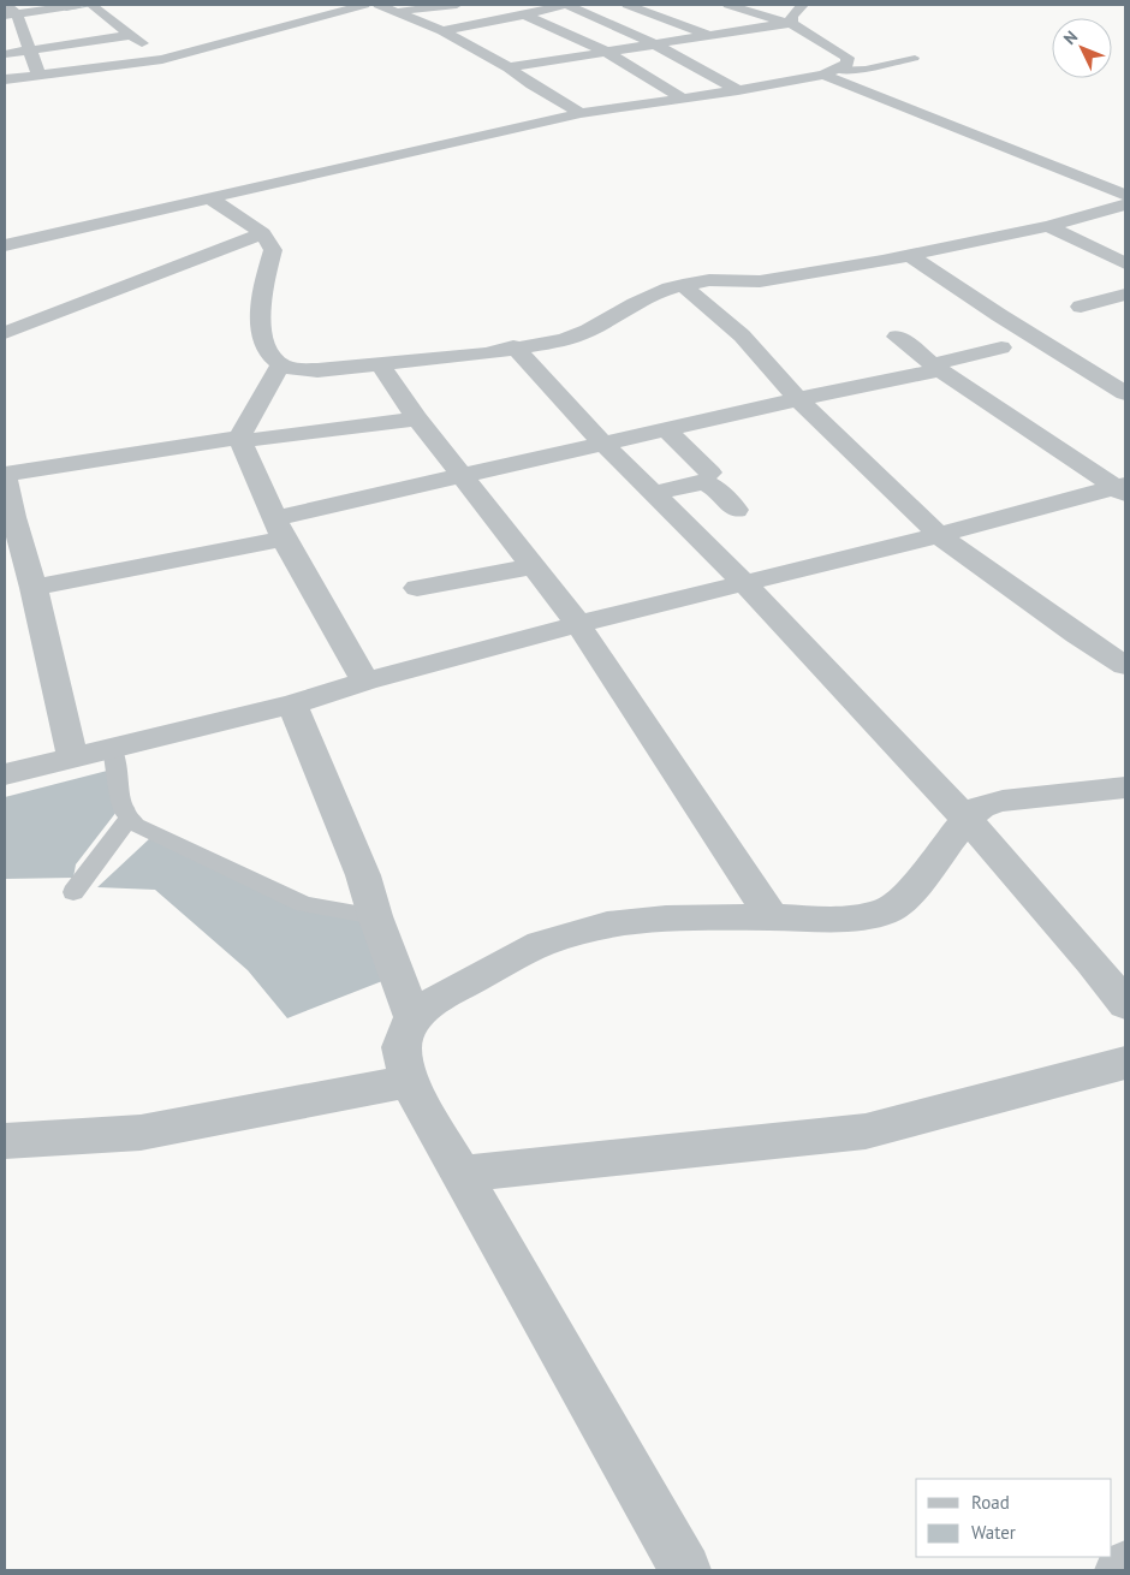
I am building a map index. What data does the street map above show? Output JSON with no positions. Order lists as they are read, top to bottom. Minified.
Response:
{"legend":["Road","Water"],"north":"top left"}
